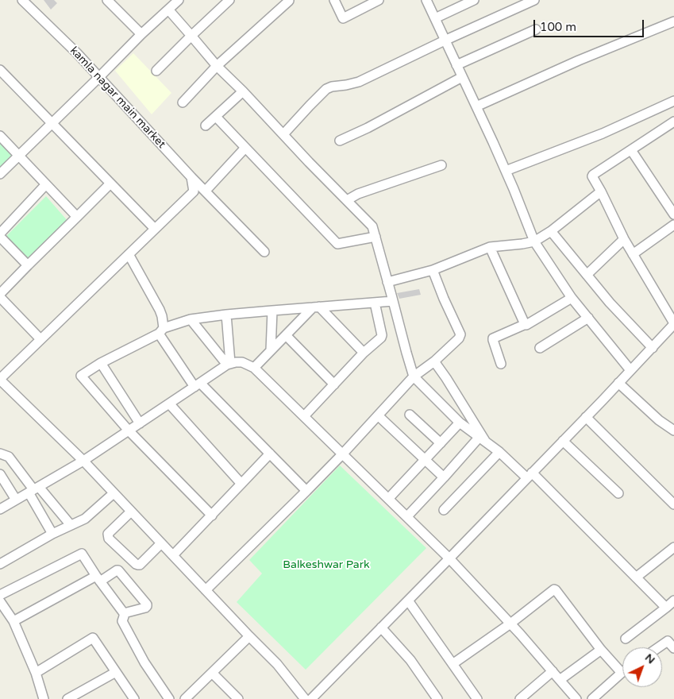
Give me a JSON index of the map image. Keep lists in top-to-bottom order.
{
  "streets": {
    "street": ["kamla nagar main market"]
  },
  "parks": ["Balkeshwar Park"],
  "scale_bar": "100 m",
  "north": "top right"
}
